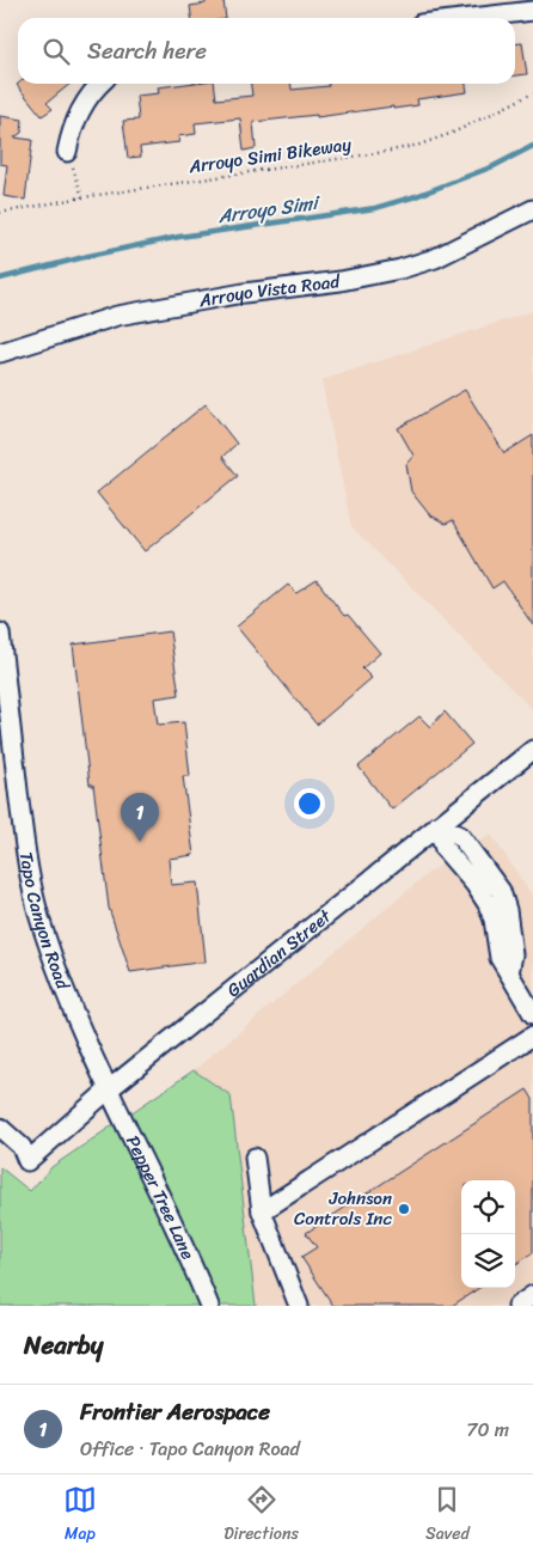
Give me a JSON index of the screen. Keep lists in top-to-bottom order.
{
  "streets": {
    "street": [
      "Arroyo Vista Road",
      "Tapo Canyon Road",
      "Guardian Street",
      "Pepper Tree Lane"
    ],
    "path": ["Arroyo Simi Bikeway"]
  },
  "crossings": [
    ["Tapo Canyon Road", "Guardian Street"],
    ["Tapo Canyon Road", "Pepper Tree Lane"],
    ["Guardian Street", "Pepper Tree Lane"]
  ],
  "water": ["Arroyo Simi"],
  "places": ["Johnson Controls Inc"],
  "page": {
    "search": "Search here",
    "pins": "1",
    "heading": "Nearby",
    "list": [
      {
        "mark": "1",
        "name": "Frontier Aerospace",
        "note": "Office · Tapo Canyon Road",
        "value": "70 m"
      }
    ],
    "nav": ["Map", "Directions", "Saved"]
  }
}
